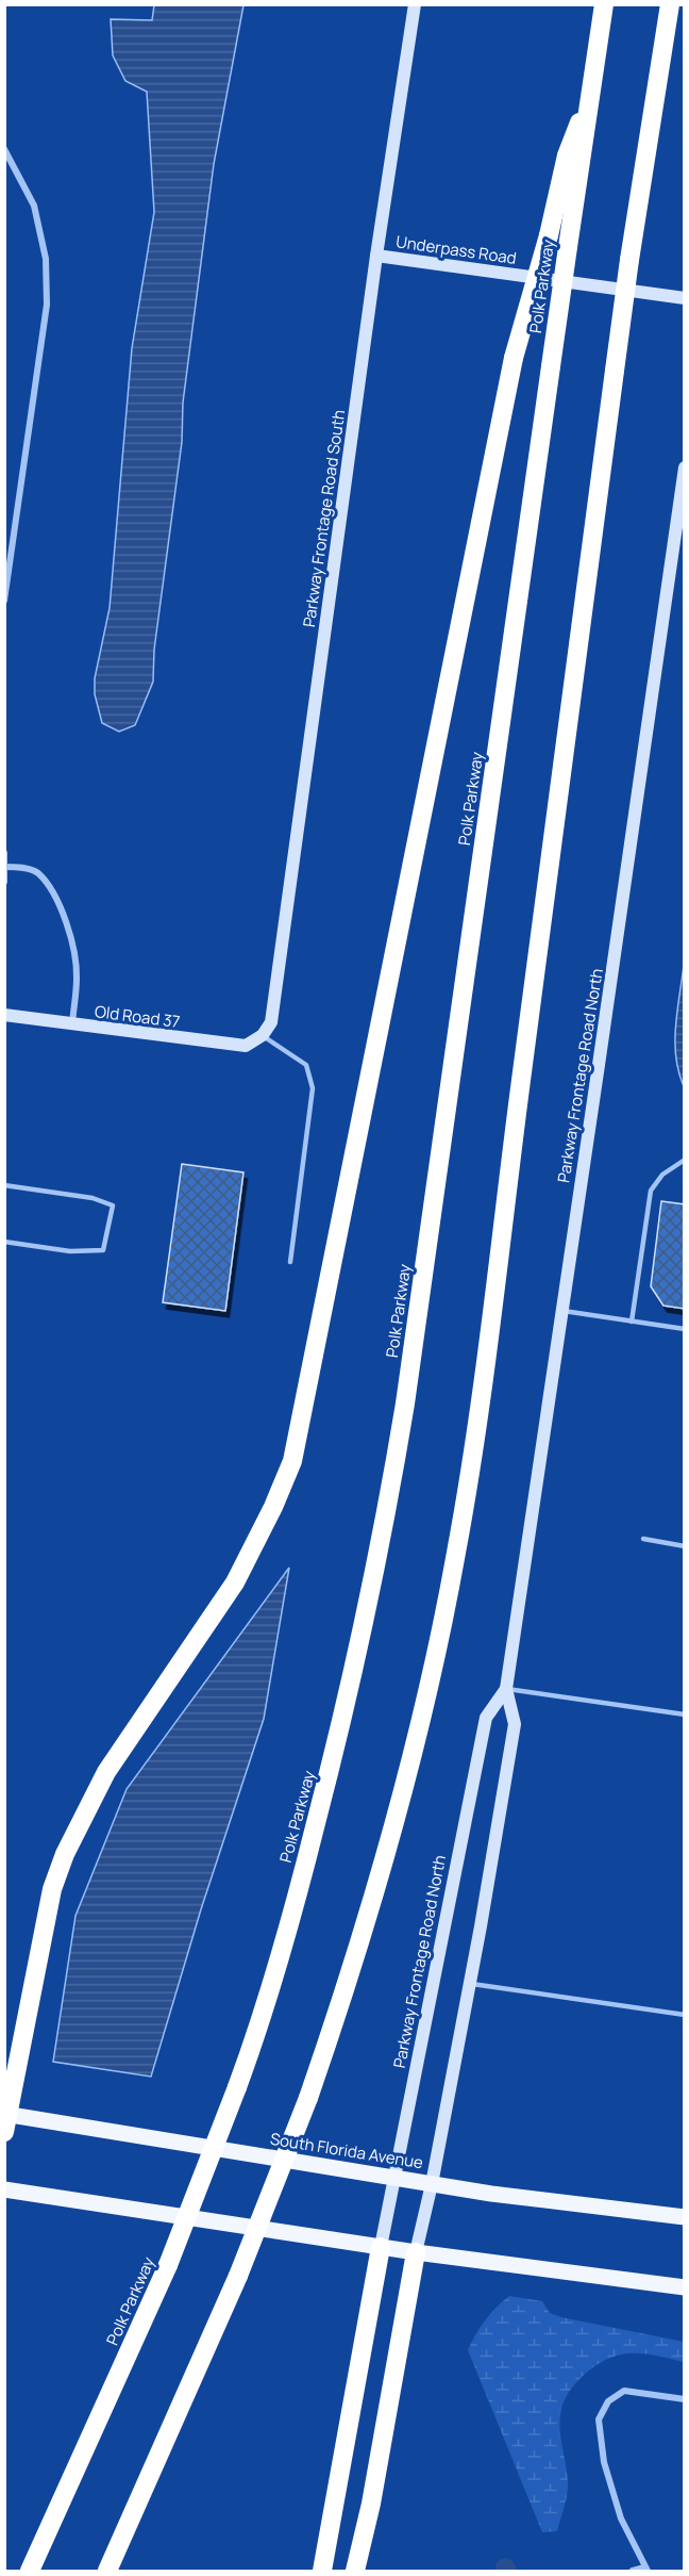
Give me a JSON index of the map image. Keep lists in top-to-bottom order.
{
  "streets": {
    "highway": ["Polk Parkway"],
    "main road": [
      "Underpass Road",
      "Parkway Frontage Road South",
      "Old Road 37",
      "Parkway Frontage Road North",
      "South Florida Avenue"
    ]
  },
  "crossings": [
    ["Underpass Road", "Parkway Frontage Road South"],
    ["Parkway Frontage Road South", "Old Road 37"],
    ["Parkway Frontage Road North", "South Florida Avenue"]
  ]
}
